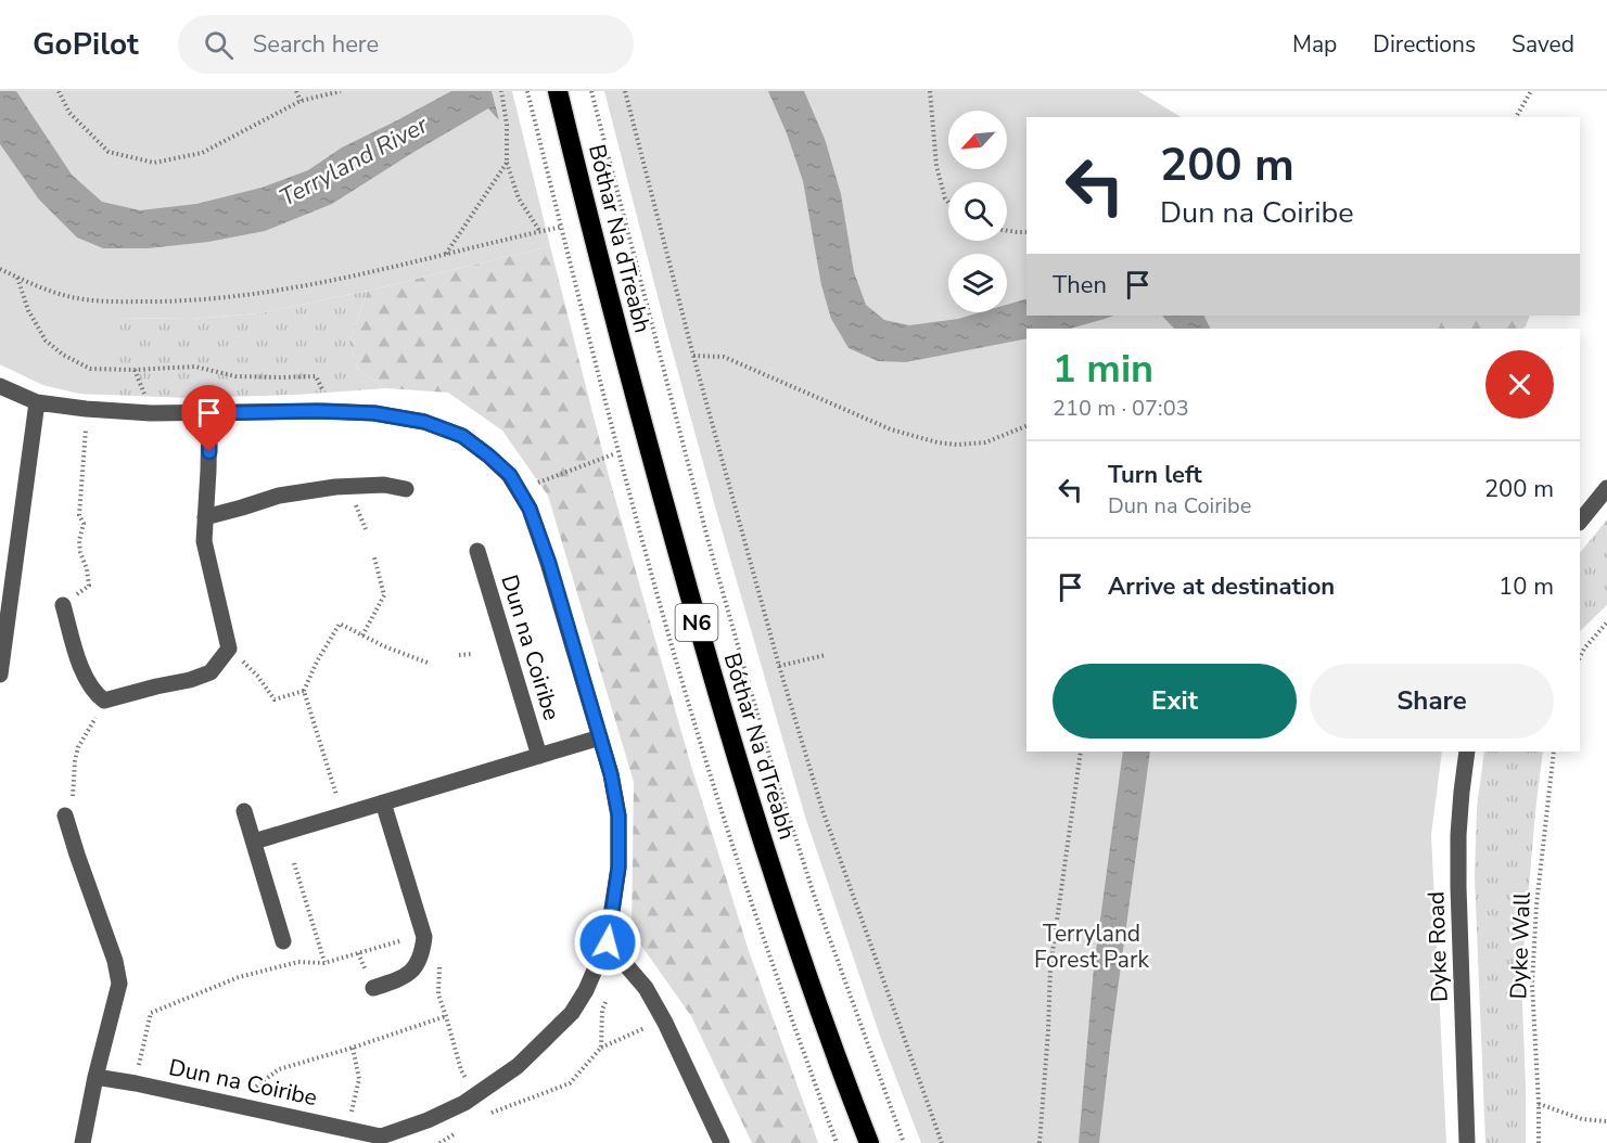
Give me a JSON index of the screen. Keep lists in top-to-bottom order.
{
  "streets": {
    "highway": ["Bóthar Na dTreabh", "N6"],
    "street": ["Dun na Coiribe", "Dyke Road"],
    "path": ["Dyke Wall"]
  },
  "water": ["Terryland River"],
  "parks": ["Terryland Forest Park"],
  "north": "bottom left",
  "page": {
    "header": "GoPilot",
    "search": "Search here",
    "nav": ["Map", "Directions", "Saved"],
    "turn": ["200 m", "Dun na Coiribe"],
    "then": "Then",
    "heading": ["1 min", "210 m · 07:03"],
    "list": [
      {
        "name": "Turn left",
        "note": "Dun na Coiribe",
        "value": "200 m"
      },
      {
        "name": "Arrive at destination",
        "value": "10 m"
      }
    ],
    "buttons": ["Exit", "Share"]
  }
}
